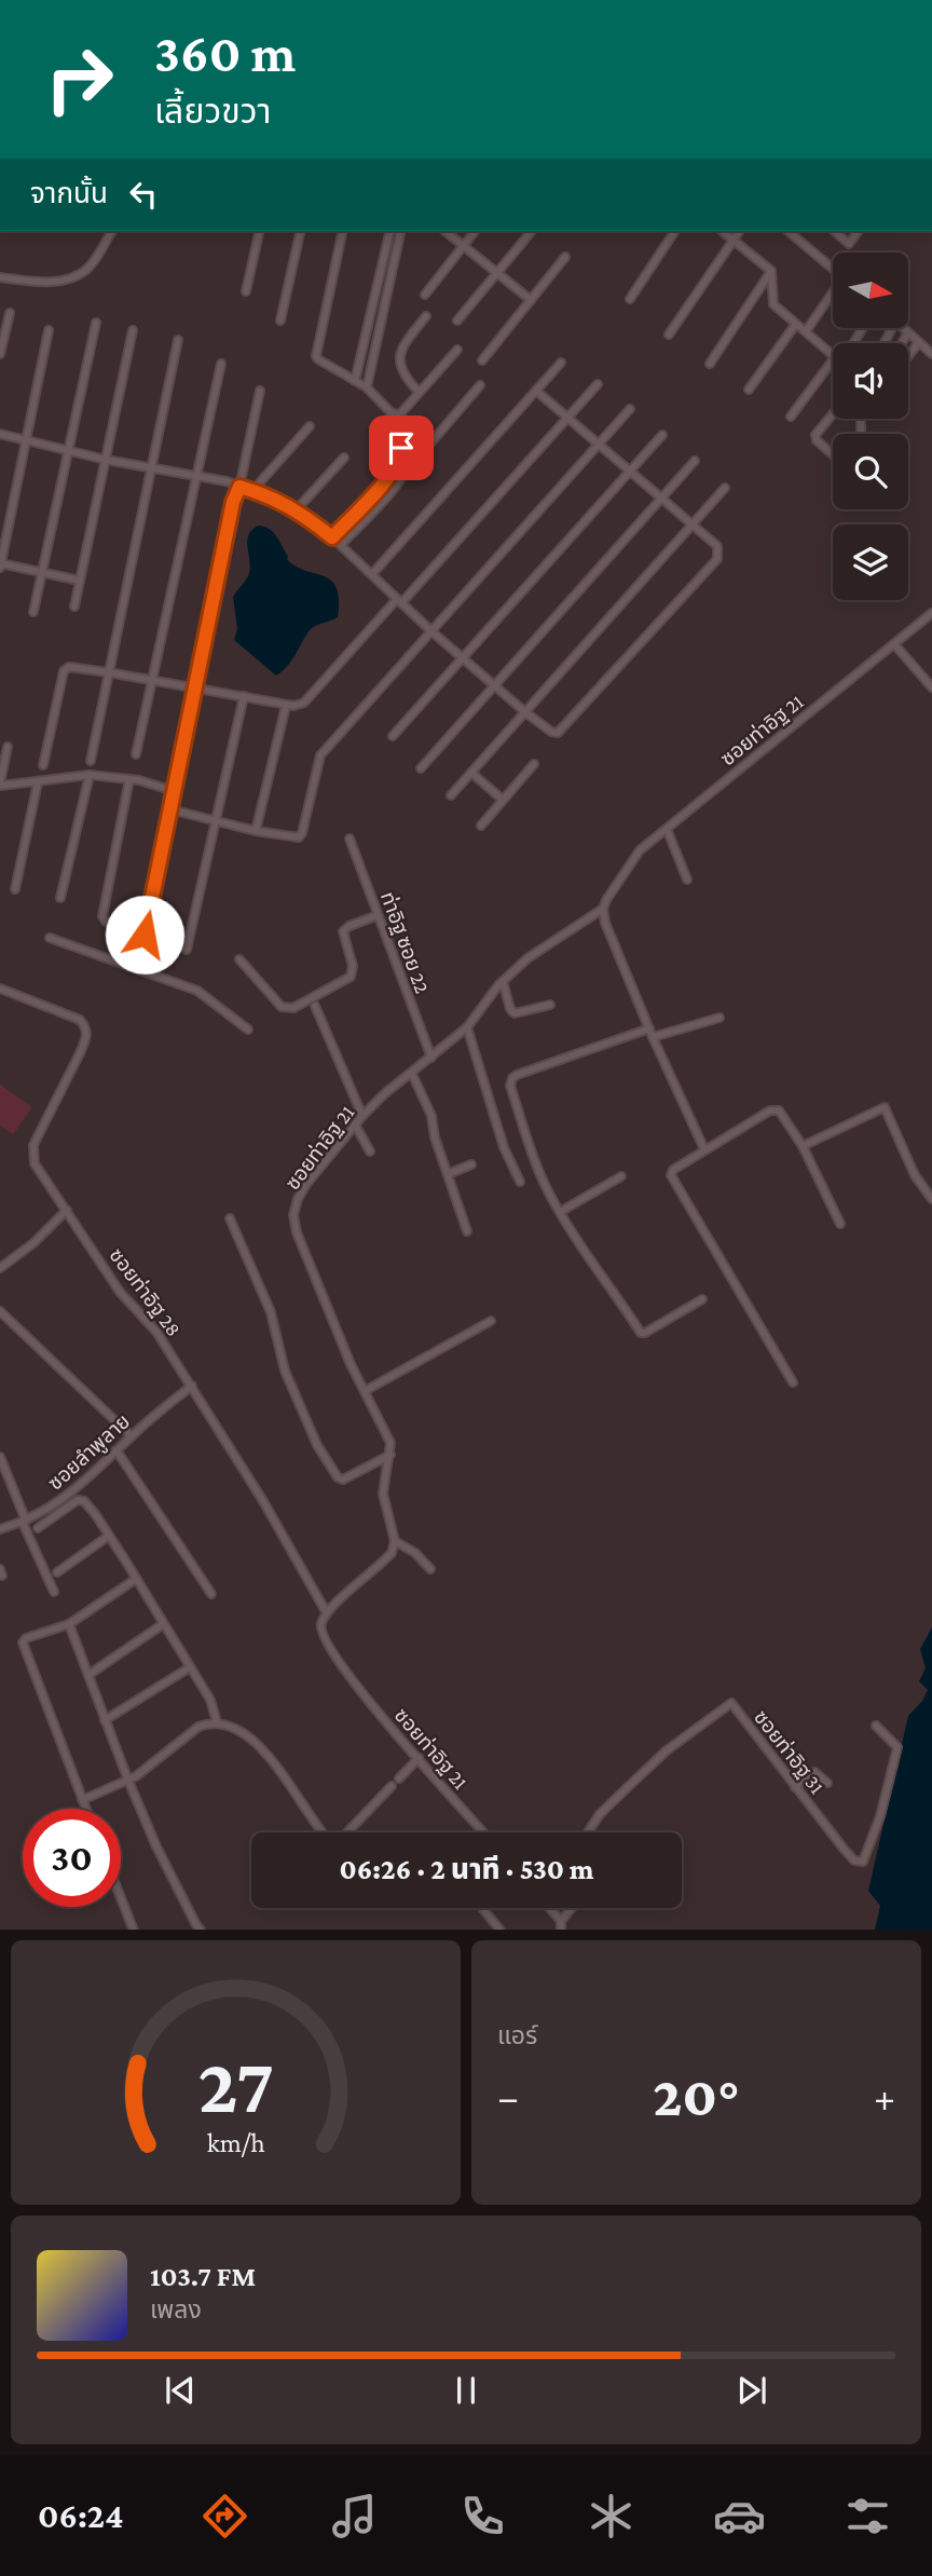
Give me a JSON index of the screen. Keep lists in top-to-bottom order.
{
  "streets": {
    "street": [
      "ซอยท่าอิฐ 21",
      "ท่าอิฐ ซอย 22",
      "ซอยท่าอิฐ 28",
      "ซอยลำพูลาย",
      "ซอยท่าอิฐ 31"
    ]
  },
  "crossings": [
    ["ซอยท่าอิฐ 21", "ท่าอิฐ ซอย 22"],
    ["ซอยท่าอิฐ 21", "ซอยท่าอิฐ 28"],
    ["ซอยท่าอิฐ 28", "ซอยลำพูลาย"]
  ],
  "north": "right",
  "page": {
    "turn": ["360 m", "เลี้ยวขวา"],
    "then": "จากนั้น",
    "limit": "30",
    "trip": "06:26 · 2 นาที · 530 m",
    "tile": "แอร์",
    "heat": ["−", "20°", "+"],
    "song": ["103.7 FM", "เพลง"],
    "tabs": "06:24",
    "gauge": ["27", "km/h"]
  }
}
